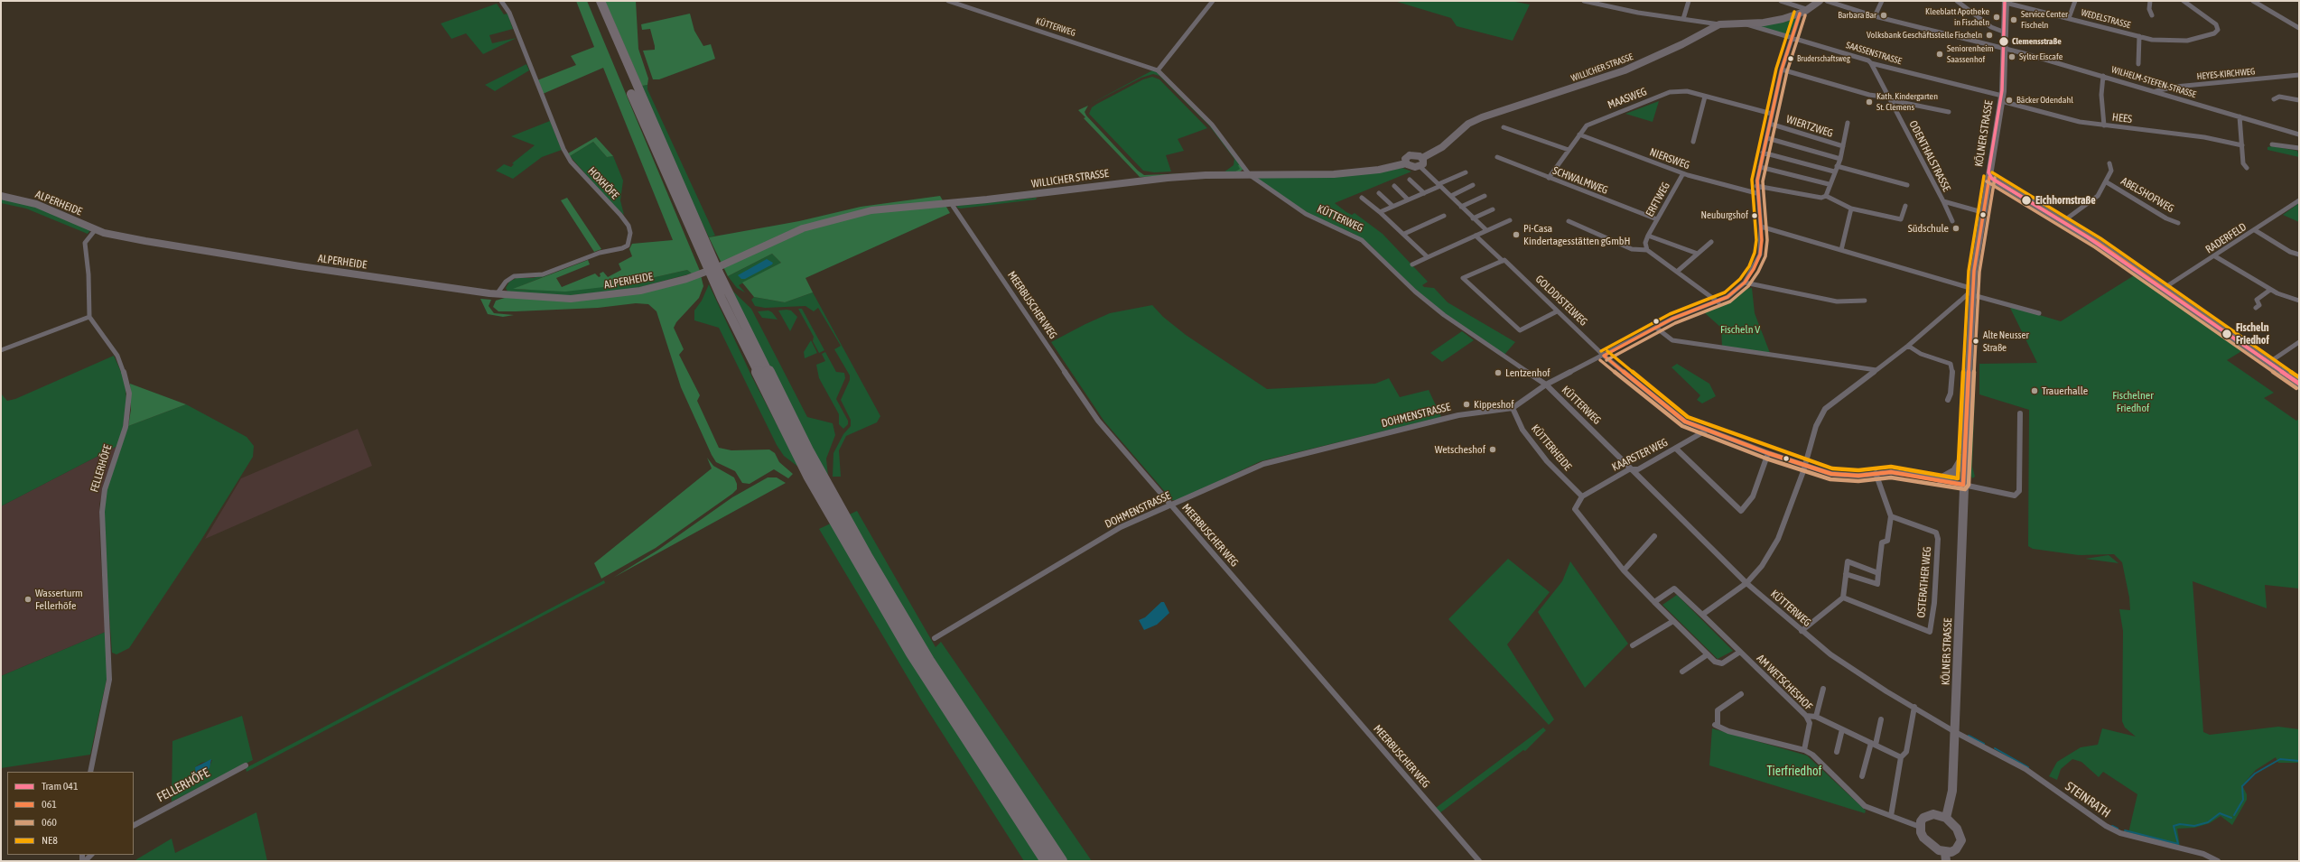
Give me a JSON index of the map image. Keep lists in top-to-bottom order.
{
  "streets": {
    "street": [
      "WEDELSTRASSE",
      "KÜTTERWEG",
      "SAASSENSTRASSE",
      "WILLICHER STRASSE",
      "HEYES-KIRCHWEG",
      "WILHELM-STEFEN-STRASSE",
      "MAASWEG",
      "HEES",
      "WIERTZWEG",
      "KÖLNER STRASSE",
      "ODENTHALSTRASSE",
      "NIERSWEG",
      "SCHWALMWEG",
      "HOXHÖFE",
      "ABELSHOFWEG",
      "ERFTWEG",
      "ALPERHEIDE",
      "RADERFELD",
      "GOLDDISTELWEG",
      "MEERBUSCHER WEG",
      "DOHMENSTRASSE",
      "KÜTTERHEIDE",
      "KAARSTER WEG",
      "FELLERHÖFE",
      "OSTERATHER WEG",
      "AM WETSCHESHOF",
      "STEINRATH"
    ]
  },
  "crossings": [
    ["WEDELSTRASSE", "KÖLNER STRASSE"],
    ["KÜTTERWEG", "WILLICHER STRASSE"],
    ["KÜTTERWEG", "KÖLNER STRASSE"],
    ["KÜTTERWEG", "DOHMENSTRASSE"],
    ["KÜTTERWEG", "KAARSTER WEG"],
    ["KÜTTERWEG", "STEINRATH"],
    ["SAASSENSTRASSE", "WILLICHER STRASSE"],
    ["SAASSENSTRASSE", "HEES"],
    ["SAASSENSTRASSE", "KÖLNER STRASSE"],
    ["SAASSENSTRASSE", "ODENTHALSTRASSE"],
    ["SAASSENSTRASSE", "DOHMENSTRASSE"],
    ["WILLICHER STRASSE", "ALPERHEIDE"],
    ["WILLICHER STRASSE", "MEERBUSCHER WEG"],
    ["WILLICHER STRASSE", "DOHMENSTRASSE"],
    ["HEYES-KIRCHWEG", "WILHELM-STEFEN-STRASSE"],
    ["WILHELM-STEFEN-STRASSE", "KÖLNER STRASSE"],
    ["MAASWEG", "NIERSWEG"],
    ["MAASWEG", "SCHWALMWEG"],
    ["MAASWEG", "DOHMENSTRASSE"],
    ["HEES", "KÖLNER STRASSE"],
    ["WIERTZWEG", "DOHMENSTRASSE"],
    ["KÖLNER STRASSE", "ODENTHALSTRASSE"],
    ["KÖLNER STRASSE", "GOLDDISTELWEG"],
    ["KÖLNER STRASSE", "STEINRATH"],
    ["NIERSWEG", "ERFTWEG"],
    ["NIERSWEG", "DOHMENSTRASSE"],
    ["SCHWALMWEG", "ERFTWEG"],
    ["HOXHÖFE", "ALPERHEIDE"],
    ["GOLDDISTELWEG", "DOHMENSTRASSE"],
    ["GOLDDISTELWEG", "KAARSTER WEG"],
    ["MEERBUSCHER WEG", "DOHMENSTRASSE"],
    ["DOHMENSTRASSE", "KÜTTERHEIDE"],
    ["KÜTTERHEIDE", "KAARSTER WEG"]
  ],
  "parks": ["Fischeln V", "Fischelner Friedhof", "Tierfriedhof"],
  "places": [
    "Barbara Bar",
    "Kleeblatt Apotheke in Fischeln",
    "Service Center Fischeln",
    "Volksbank Geschäftsstelle Fischeln",
    "Clemensstraße",
    "Seniorenheim Saassenhof",
    "Sylter Eiscafe",
    "Bruderschaftsweg",
    "Bäcker Odendahl",
    "Kath. Kindergarten St. Clemens",
    "Eichhornstraße",
    "Neuburgshof",
    "Südschule",
    "Pi-Casa Kindertagesstätten gGmbH",
    "Fischeln Friedhof",
    "Alte Neusser Straße",
    "Lentzenhof",
    "Trauerhalle",
    "Kippeshof",
    "Wetscheshof",
    "Wasserturm Fellerhöfe"
  ],
  "lines": [
    "tram line 041",
    "transit line NE8",
    "transit line 061",
    "transit line 060"
  ],
  "legend": [
    "Tram 041",
    "061",
    "060",
    "NE8"
  ]
}
